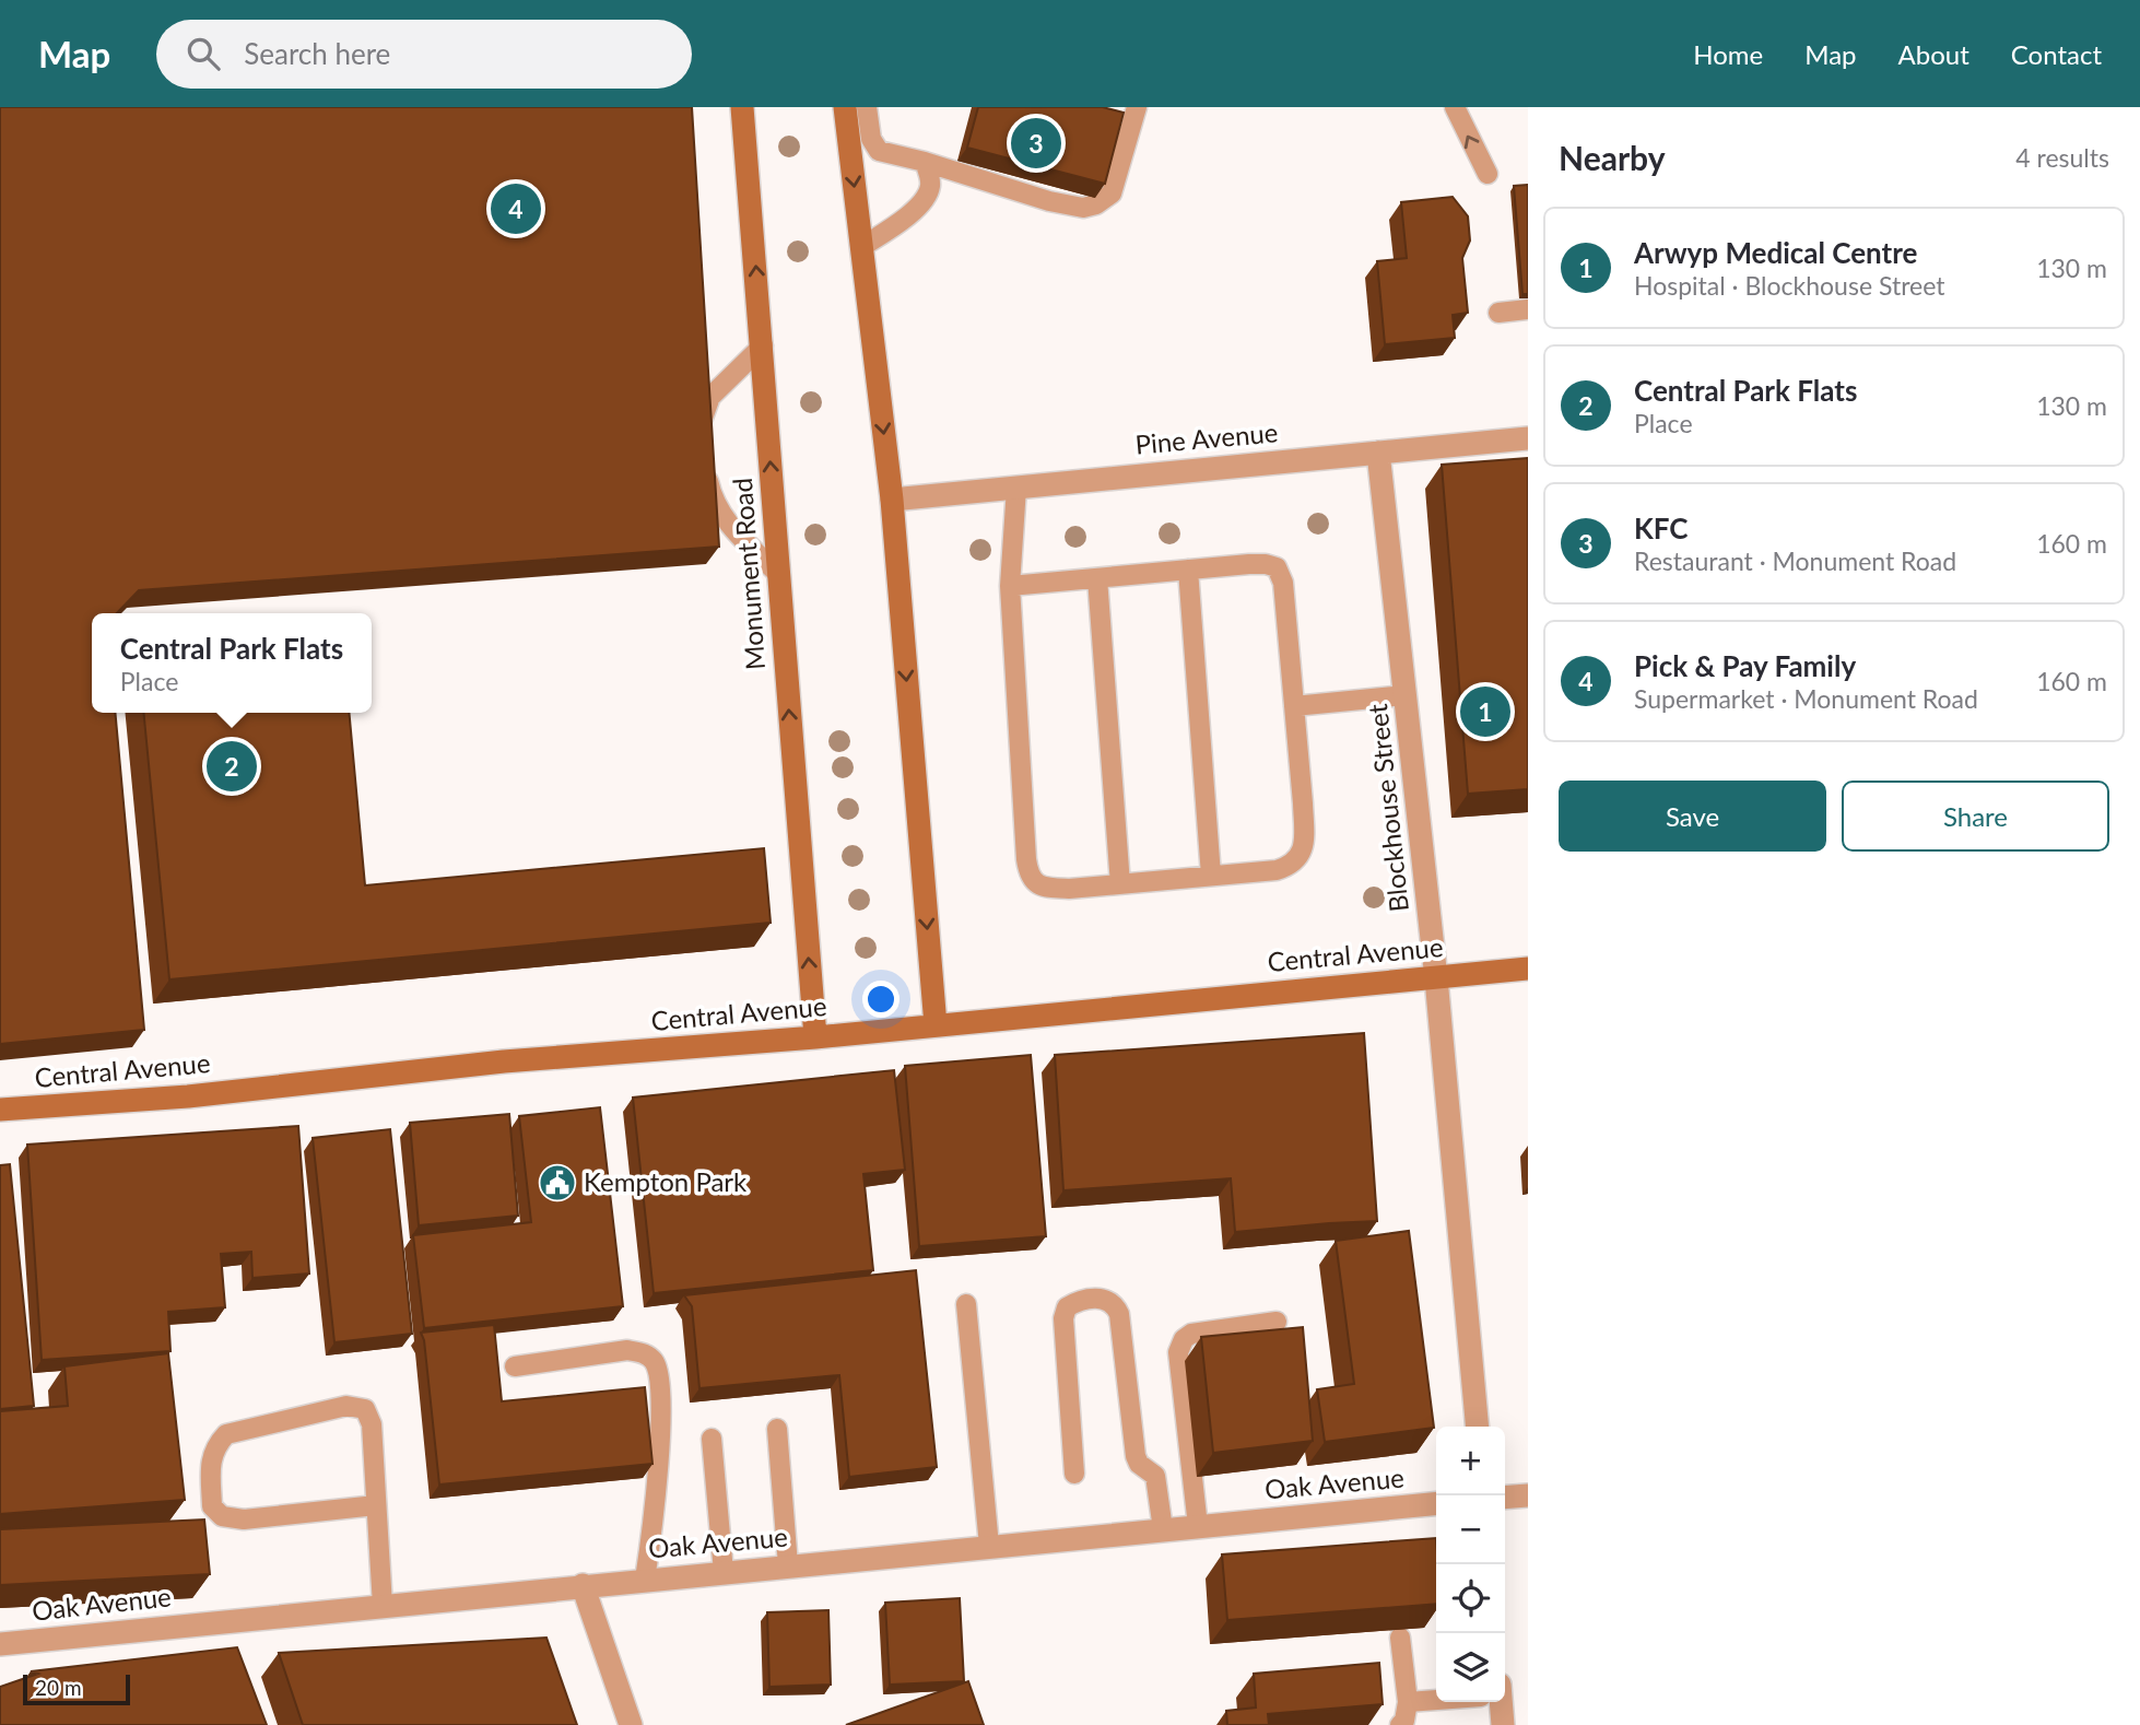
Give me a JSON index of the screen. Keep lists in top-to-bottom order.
{
  "streets": {
    "main road": ["Monument Road", "Central Avenue"],
    "street": ["Pine Avenue", "Blockhouse Street", "Oak Avenue"]
  },
  "crossings": [
    ["Pine Avenue", "Blockhouse Street"],
    ["Monument Road", "Central Avenue"],
    ["Blockhouse Street", "Central Avenue"]
  ],
  "places": {
    "public building": ["Kempton Park"]
  },
  "scale_bar": "20 m",
  "page": {
    "header": "Map",
    "search": "Search here",
    "nav": [
      "Home",
      "Map",
      "About",
      "Contact"
    ],
    "heading": ["Nearby", "4 results"],
    "pins": [
      "3",
      "4",
      "1",
      "2"
    ],
    "list": [
      {
        "mark": "1",
        "name": "Arwyp Medical Centre",
        "note": "Hospital · Blockhouse Street",
        "value": "130 m"
      },
      {
        "mark": "2",
        "name": "Central Park Flats",
        "note": "Place",
        "value": "130 m"
      },
      {
        "mark": "3",
        "name": "KFC",
        "note": "Restaurant · Monument Road",
        "value": "160 m"
      },
      {
        "mark": "4",
        "name": "Pick & Pay Family",
        "note": "Supermarket · Monument Road",
        "value": "160 m"
      }
    ],
    "popup": ["Central Park Flats", "Place"],
    "buttons": ["Save", "Share"],
    "map_buttons": ["+", "−"],
    "scale": "20 m"
  }
}
